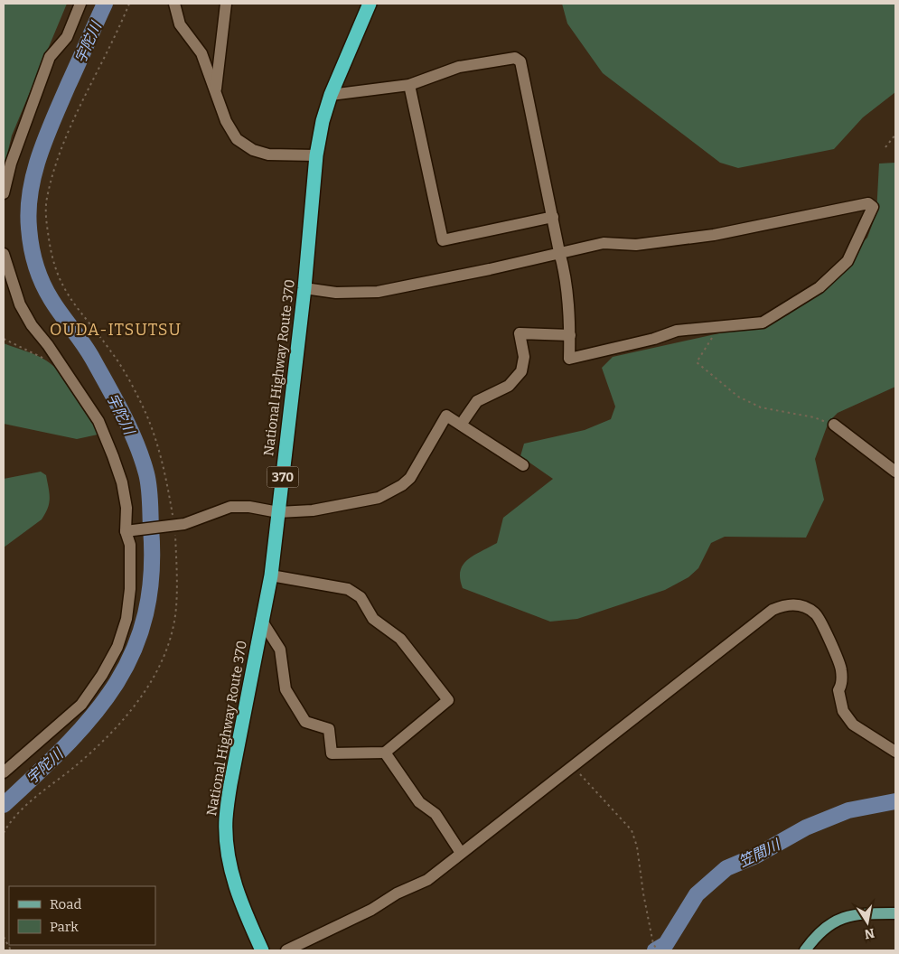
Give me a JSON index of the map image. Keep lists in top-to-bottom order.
{
  "streets": {
    "highway": ["National Highway Route 370", "370"]
  },
  "districts": ["OUDA-ITSUTSU"],
  "water": ["宇陀川", "笠間川"],
  "legend": ["Road", "Park"],
  "north": "bottom"
}
